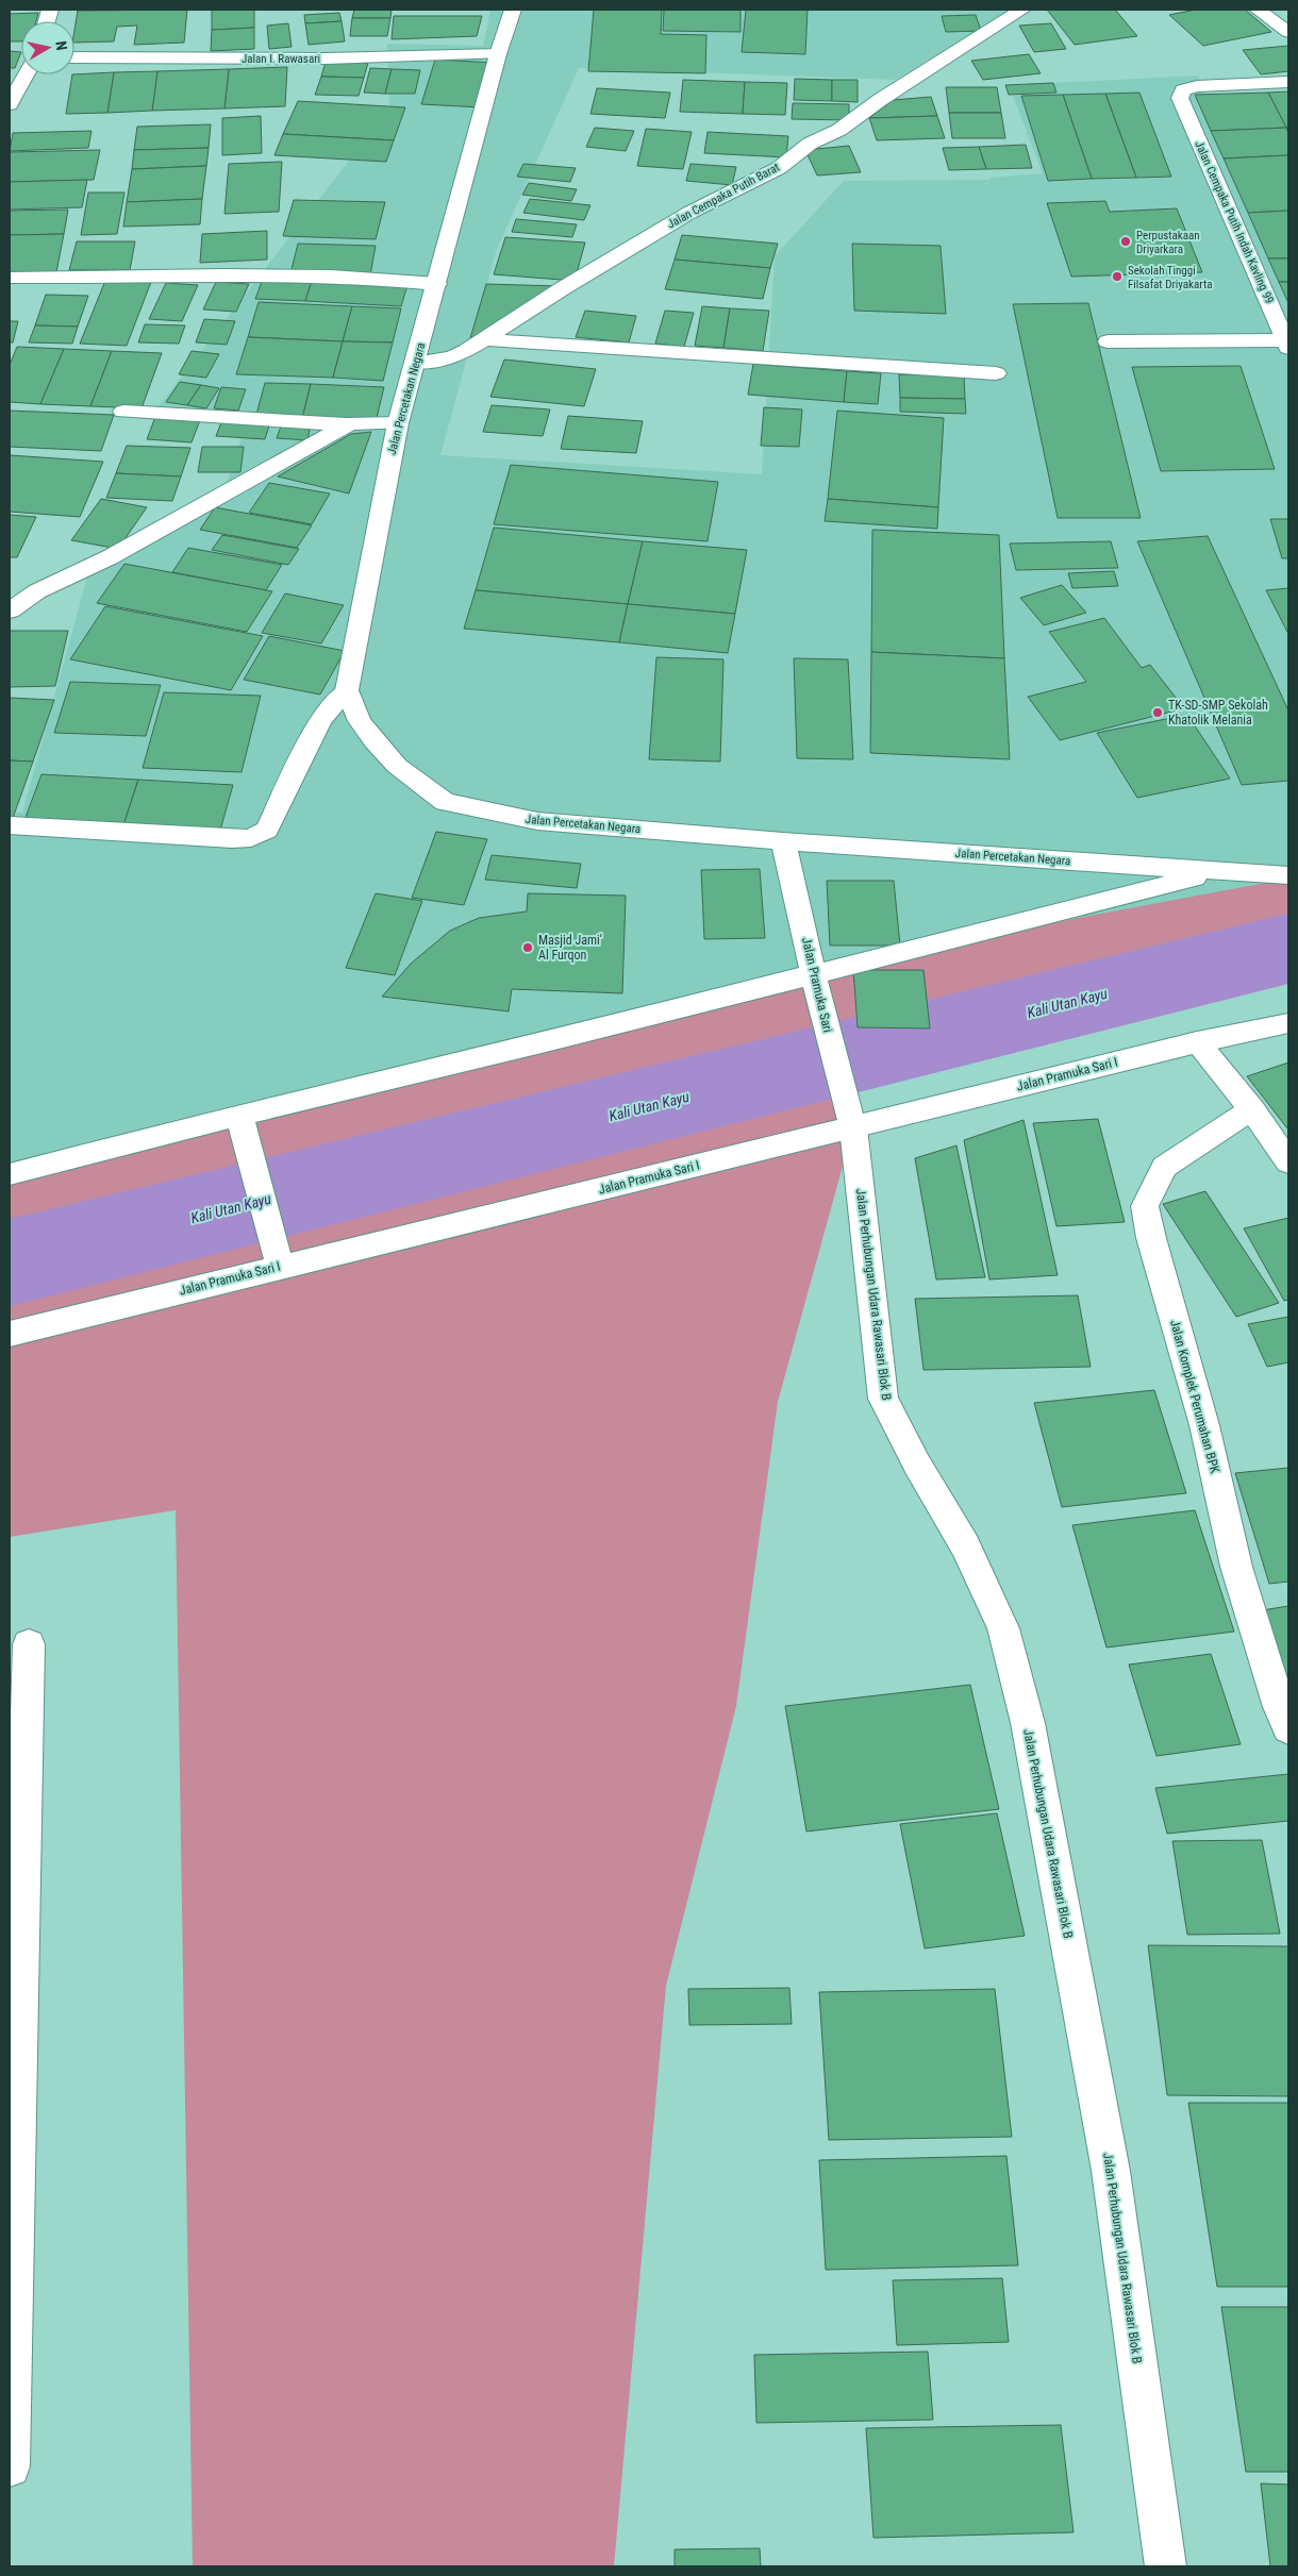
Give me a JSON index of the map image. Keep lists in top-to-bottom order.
{
  "streets": {
    "street": [
      "Jalan I. Rawasari",
      "Jalan Cempaka Putih Barat",
      "Jalan Cempaka Putih Indah Kavling 99",
      "Jalan Percetakan Negara",
      "Jalan Pramuka Sari",
      "Jalan Pramuka Sari I",
      "Jalan Perhubungan Udara Rawasari Blok B",
      "Jalan Komplek Perumahan BPK"
    ]
  },
  "crossings": [
    ["Jalan I. Rawasari", "Jalan Percetakan Negara"],
    ["Jalan Cempaka Putih Barat", "Jalan Percetakan Negara"],
    ["Jalan Percetakan Negara", "Jalan Pramuka Sari"],
    ["Jalan Pramuka Sari", "Jalan Pramuka Sari I"],
    ["Jalan Pramuka Sari", "Jalan Perhubungan Udara Rawasari Blok B"],
    ["Jalan Pramuka Sari I", "Jalan Perhubungan Udara Rawasari Blok B"]
  ],
  "water": ["Kali Utan Kayu"],
  "places": [
    "Perpustakaan Driyarkara",
    "Sekolah Tinggi Filsafat Driyakarta",
    "TK-SD-SMP Sekolah Khatolik Melania",
    "Masjid Jami' Al Furqon"
  ],
  "north": "right"
}
